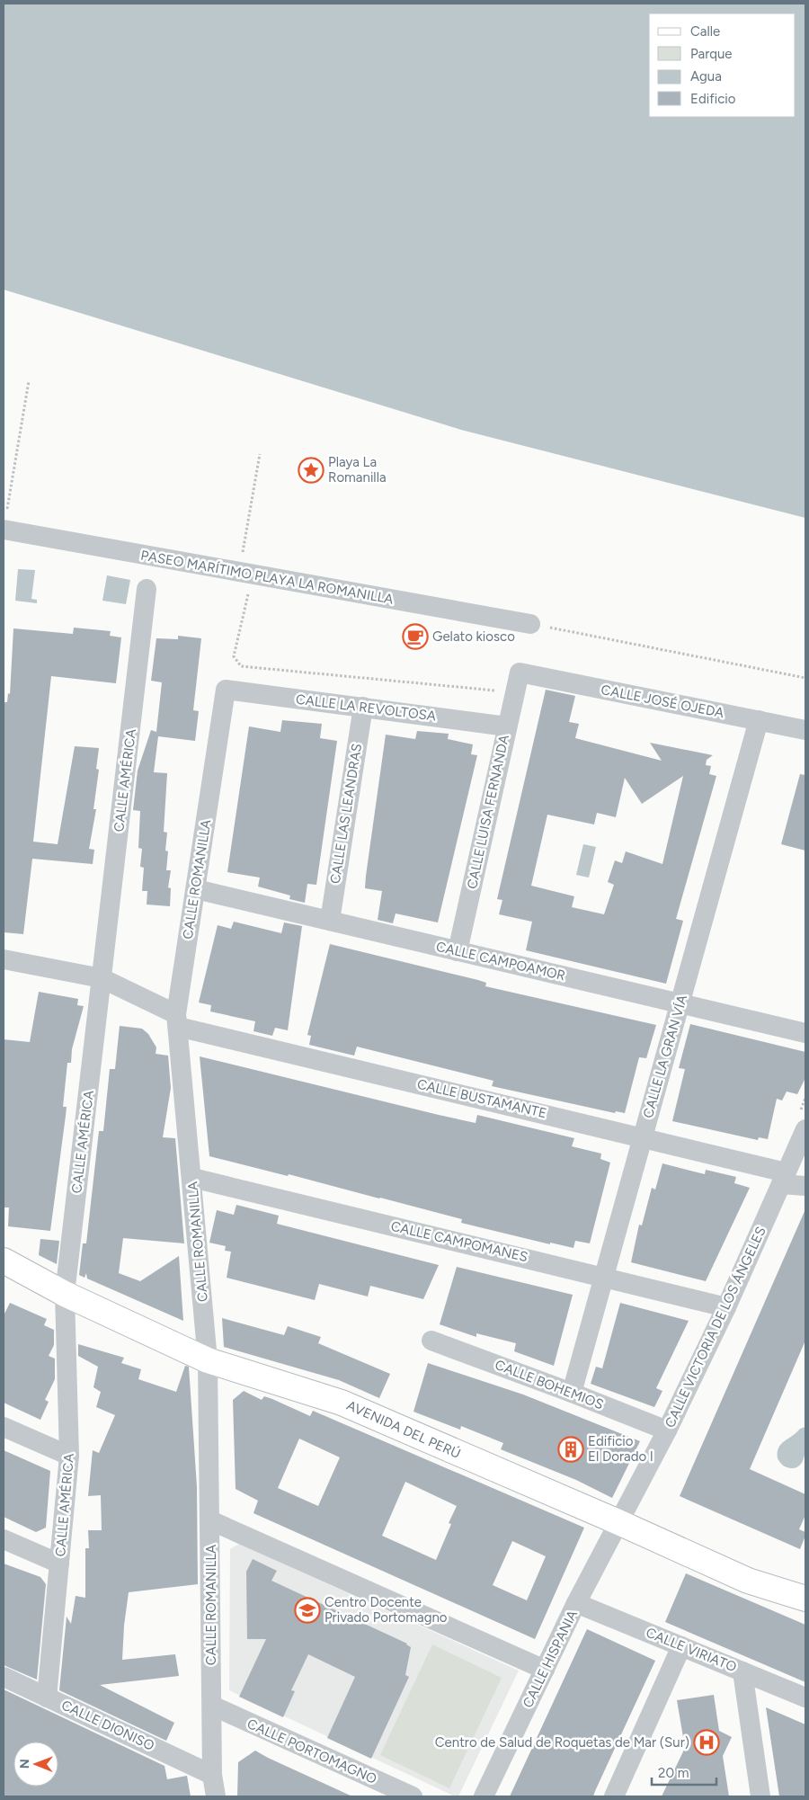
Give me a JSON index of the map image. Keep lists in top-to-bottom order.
{
  "streets": {
    "street": [
      "PASEO MARÍTIMO PLAYA LA ROMANILLA",
      "CALLE JOSÉ OJEDA",
      "CALLE LA REVOLTOSA",
      "CALLE AMÉRICA",
      "CALLE LUISA FERNANDA",
      "CALLE LAS LEANDRAS",
      "CALLE ROMANILLA",
      "CALLE CAMPOAMOR",
      "CALLE LA GRAN VÍA",
      "CALLE BUSTAMANTE",
      "CALLE CAMPOMANES",
      "CALLE VICTORIA DE LOS ÁNGELES",
      "CALLE BOHEMIOS",
      "AVENIDA DEL PERÚ",
      "CALLE VIRIATO",
      "CALLE HISPANIA",
      "CALLE DIONISO",
      "CALLE PORTOMAGNO"
    ]
  },
  "crossings": [
    ["CALLE JOSÉ OJEDA", "CALLE LUISA FERNANDA"],
    ["CALLE JOSÉ OJEDA", "CALLE LA GRAN VÍA"],
    ["CALLE LA REVOLTOSA", "CALLE LUISA FERNANDA"],
    ["CALLE LA REVOLTOSA", "CALLE LAS LEANDRAS"],
    ["CALLE LA REVOLTOSA", "CALLE ROMANILLA"],
    ["CALLE AMÉRICA", "CALLE BUSTAMANTE"],
    ["CALLE AMÉRICA", "AVENIDA DEL PERÚ"],
    ["CALLE AMÉRICA", "CALLE DIONISO"],
    ["CALLE LUISA FERNANDA", "CALLE CAMPOAMOR"],
    ["CALLE LAS LEANDRAS", "CALLE CAMPOAMOR"],
    ["CALLE ROMANILLA", "CALLE CAMPOAMOR"],
    ["CALLE ROMANILLA", "CALLE BUSTAMANTE"],
    ["CALLE ROMANILLA", "CALLE CAMPOMANES"],
    ["CALLE ROMANILLA", "AVENIDA DEL PERÚ"],
    ["CALLE ROMANILLA", "CALLE DIONISO"],
    ["CALLE ROMANILLA", "CALLE PORTOMAGNO"],
    ["CALLE CAMPOAMOR", "CALLE LA GRAN VÍA"],
    ["CALLE LA GRAN VÍA", "CALLE BUSTAMANTE"],
    ["CALLE LA GRAN VÍA", "CALLE CAMPOMANES"],
    ["CALLE LA GRAN VÍA", "CALLE BOHEMIOS"],
    ["CALLE BUSTAMANTE", "CALLE VICTORIA DE LOS ÁNGELES"],
    ["CALLE CAMPOMANES", "CALLE VICTORIA DE LOS ÁNGELES"],
    ["CALLE VICTORIA DE LOS ÁNGELES", "CALLE BOHEMIOS"],
    ["CALLE VICTORIA DE LOS ÁNGELES", "AVENIDA DEL PERÚ"],
    ["CALLE VICTORIA DE LOS ÁNGELES", "CALLE HISPANIA"],
    ["AVENIDA DEL PERÚ", "CALLE HISPANIA"],
    ["CALLE VIRIATO", "CALLE HISPANIA"]
  ],
  "places": {
    "place": ["Playa La Romanilla"],
    "cafe": ["Gelato kiosco"],
    "building": ["Edificio El Dorado I"],
    "school or university": ["Centro Docente Privado Portomagno"],
    "hospital": ["Centro de Salud de Roquetas de Mar (Sur)"]
  },
  "legend": [
    "Calle",
    "Parque",
    "Agua",
    "Edificio"
  ],
  "scale_bar": "20 m",
  "north": "left"
}
